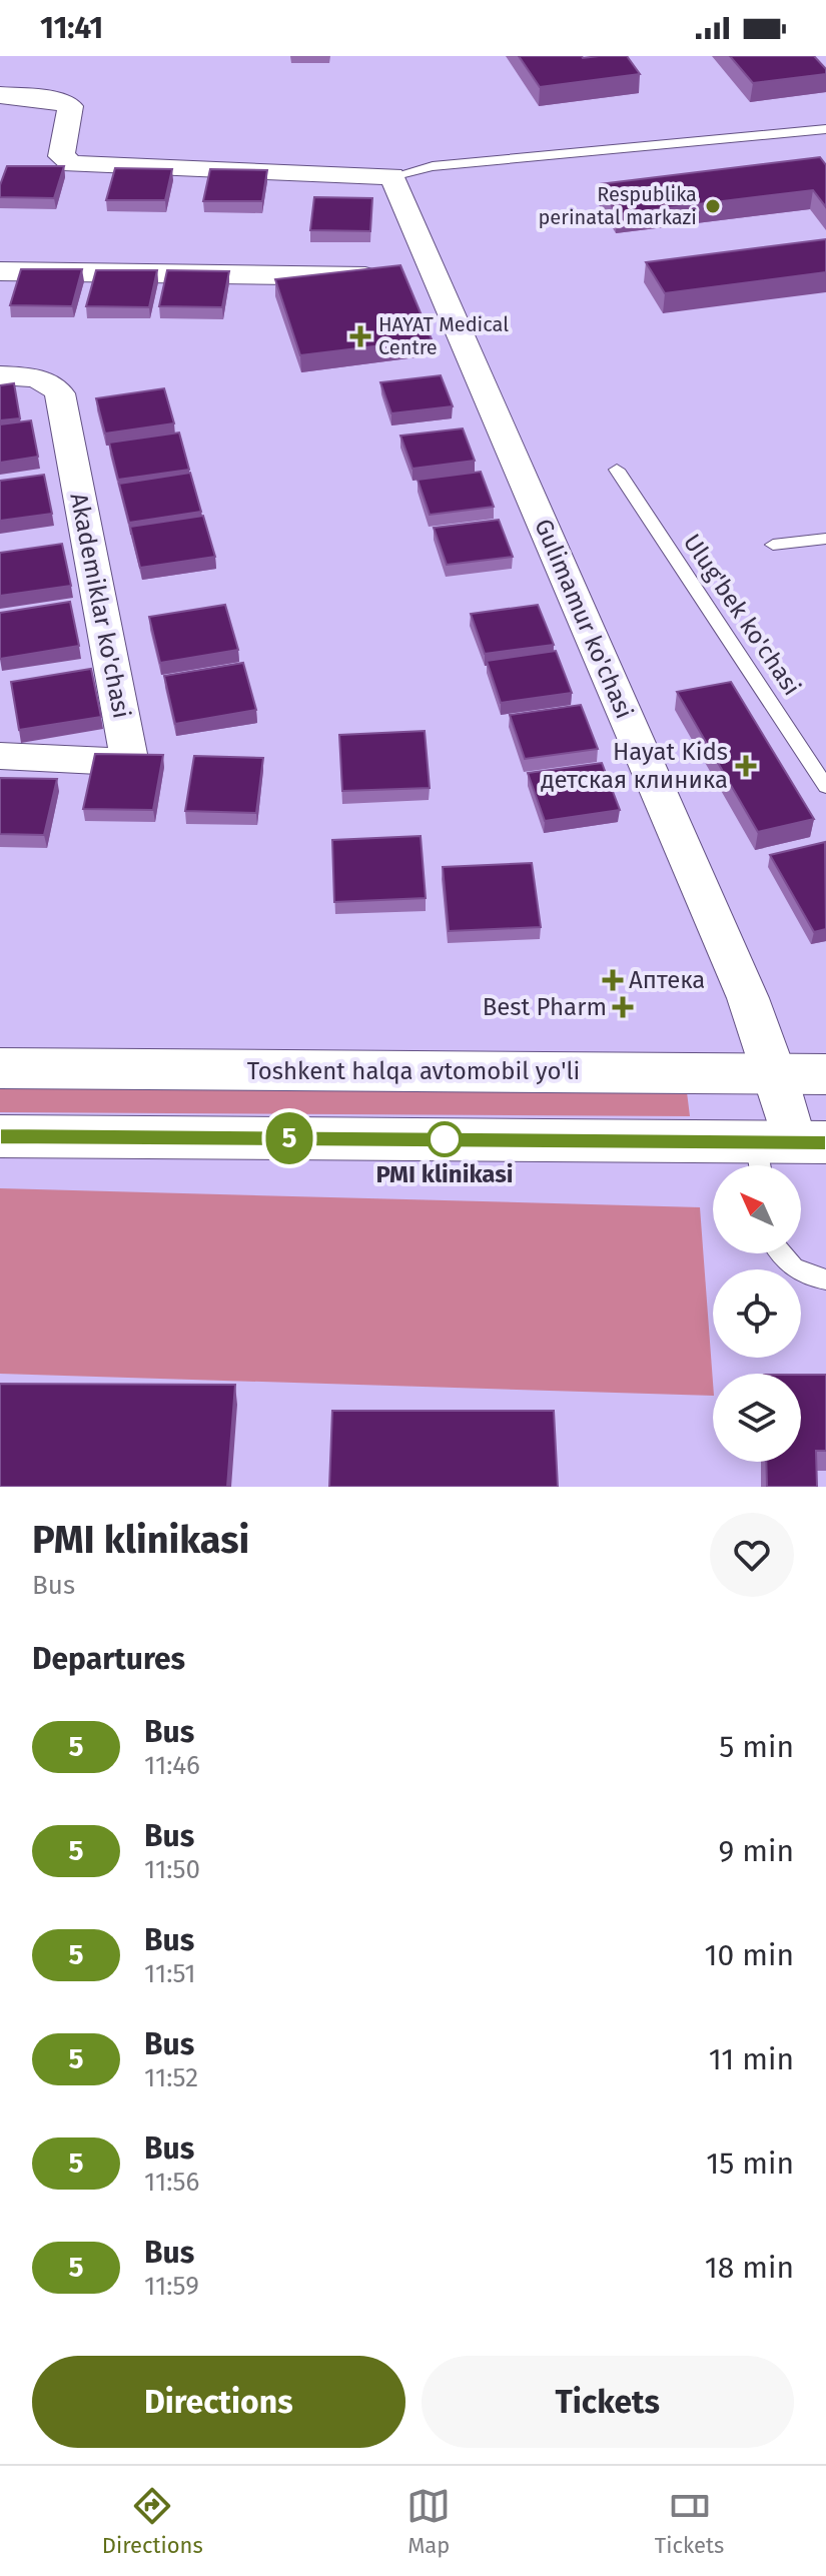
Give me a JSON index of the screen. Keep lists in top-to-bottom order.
{
  "streets": {
    "highway": ["Toshkent halqa avtomobil yo'li"],
    "street": ["Akademiklar ko'chasi", "Gulimamur ko'chasi"],
    "lane": ["Ulug'bek ko'chasi"]
  },
  "crossings": [
    ["Gulimamur ko'chasi", "Toshkent halqa avtomobil yo'li"]
  ],
  "places": {
    "other": ["Respublika perinatal markazi", "PMI klinikasi"],
    "health": [
      "HAYAT Medical Centre",
      "Hayat Kids детская клиника",
      "Аптека",
      "Best Pharm"
    ]
  },
  "lines": ["bus line 5"],
  "north": "top left",
  "page": {
    "status": "11:41",
    "on_map": "5",
    "heading": [
      ["PMI klinikasi", "Bus"],
      "Departures"
    ],
    "list": [
      {
        "mark": "5",
        "name": "Bus",
        "note": "11:46",
        "value": "5 min"
      },
      {
        "mark": "5",
        "name": "Bus",
        "note": "11:50",
        "value": "9 min"
      },
      {
        "mark": "5",
        "name": "Bus",
        "note": "11:51",
        "value": "10 min"
      },
      {
        "mark": "5",
        "name": "Bus",
        "note": "11:52",
        "value": "11 min"
      },
      {
        "mark": "5",
        "name": "Bus",
        "note": "11:56",
        "value": "15 min"
      },
      {
        "mark": "5",
        "name": "Bus",
        "note": "11:59",
        "value": "18 min"
      }
    ],
    "buttons": ["Directions", "Tickets"],
    "tabs": ["Directions", "Map", "Tickets"]
  }
}
